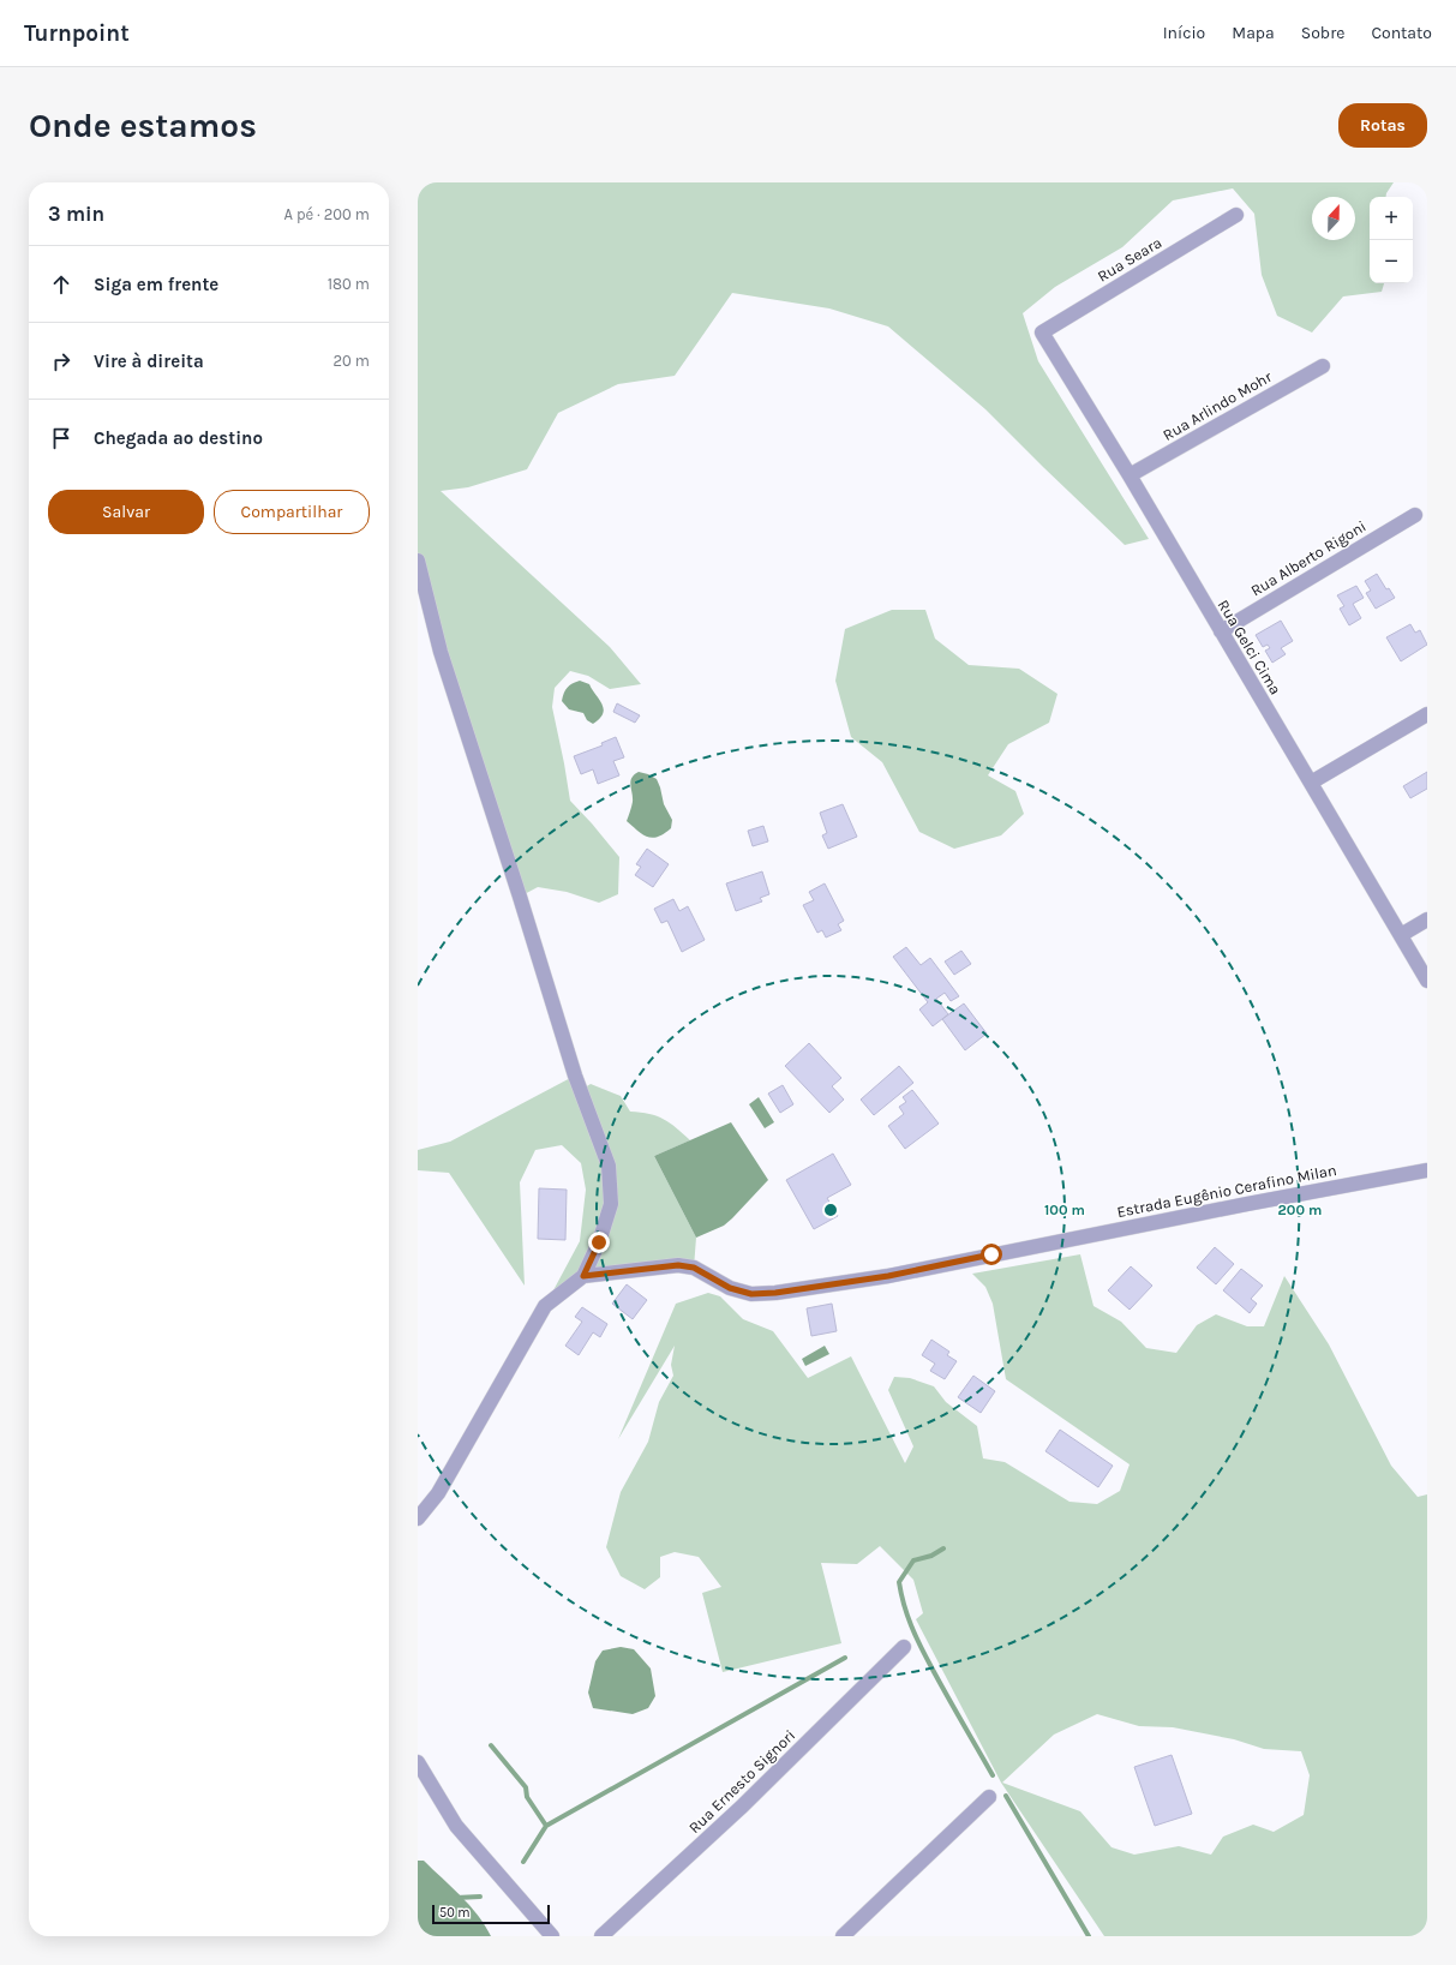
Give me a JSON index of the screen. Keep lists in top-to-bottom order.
{
  "streets": {
    "street": [
      "Rua Seara",
      "Rua Arlindo Mohr",
      "Rua Alberto Rigoni",
      "Rua Gelci Cima",
      "Estrada Eugênio Cerafino Milan",
      "Rua Ernesto Signori"
    ]
  },
  "crossings": [
    ["Rua Seara", "Rua Gelci Cima"],
    ["Rua Arlindo Mohr", "Rua Gelci Cima"],
    ["Rua Alberto Rigoni", "Rua Gelci Cima"]
  ],
  "scale_bar": "50 m",
  "north": "top",
  "page": {
    "header": "Turnpoint",
    "nav": [
      "Início",
      "Mapa",
      "Sobre",
      "Contato"
    ],
    "buttons": [
      "Rotas",
      ["Salvar", "Compartilhar"]
    ],
    "title": "Onde estamos",
    "heading": ["3 min", "A pé · 200 m"],
    "map_buttons": ["+", "−"],
    "list": [
      ["Siga em frente", "180 m"],
      ["Vire à direita", "20 m"],
      "Chegada ao destino"
    ],
    "scale": "50 m"
  },
  "rings": ["100 m", "200 m"]
}
